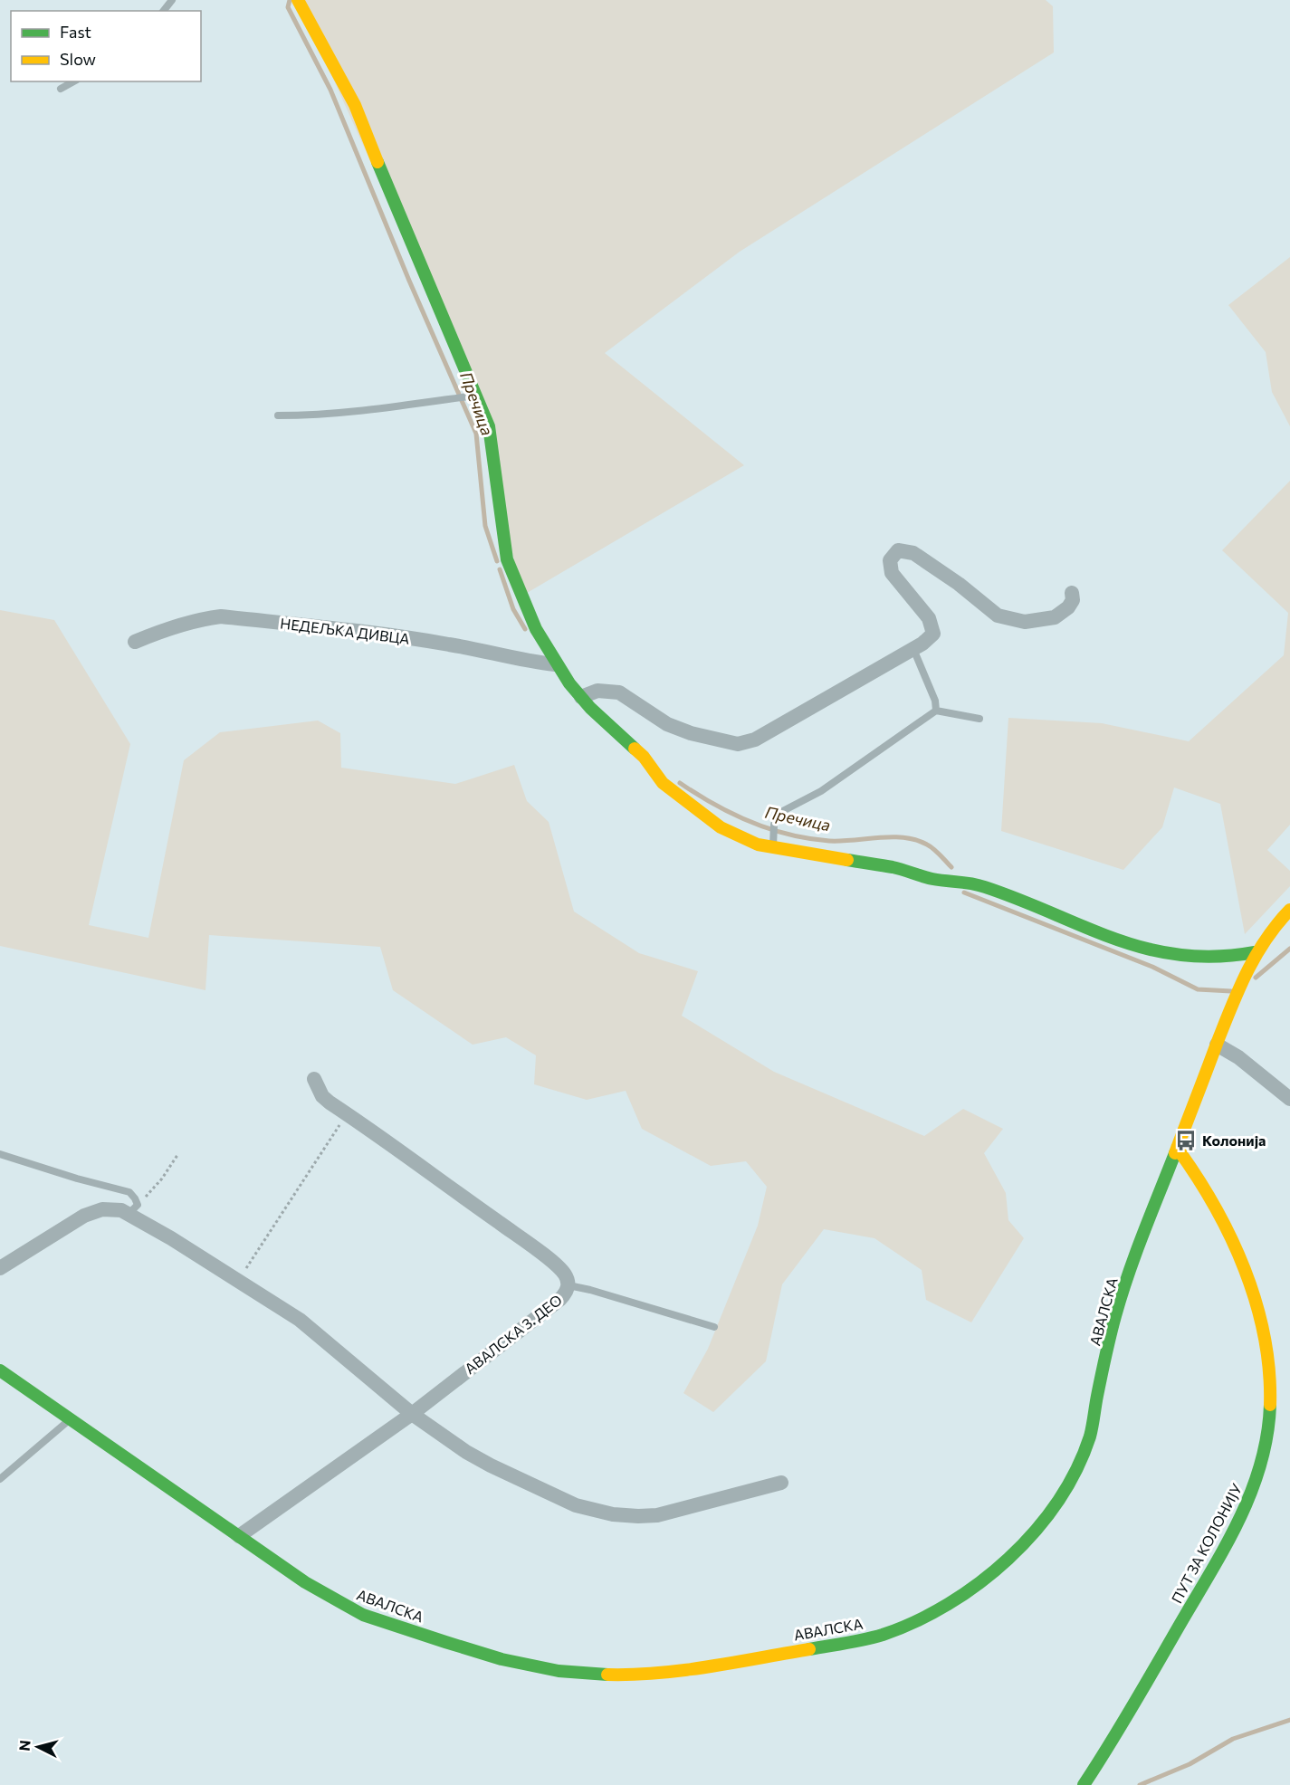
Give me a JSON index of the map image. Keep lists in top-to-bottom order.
{
  "streets": {
    "street": [
      "НЕДЕЉКА ДИВЦА",
      "АВАЛСКА",
      "АВАЛСКА 3. ДЕО",
      "ПУТ ЗА КОЛОНИЈУ"
    ]
  },
  "crossings": [
    ["АВАЛСКА", "АВАЛСКА 3. ДЕО"],
    ["АВАЛСКА", "ПУТ ЗА КОЛОНИЈУ"]
  ],
  "water": ["Пречица"],
  "places": {
    "bus stop": ["Колонија"]
  },
  "legend": ["Fast", "Slow"],
  "north": "left"
}
